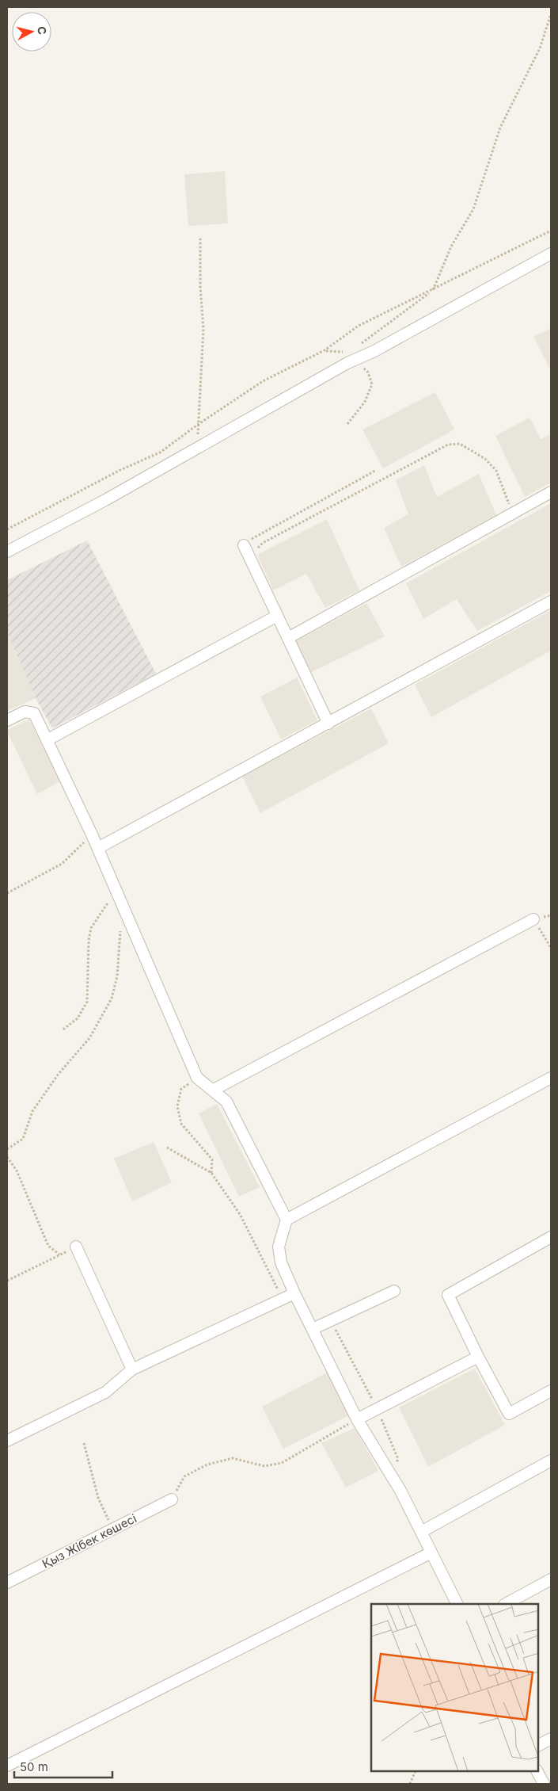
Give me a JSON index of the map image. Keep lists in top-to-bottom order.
{
  "streets": {
    "street": ["Қыз Жібек көшесі"]
  },
  "scale_bar": "50 m",
  "north": "right"
}
